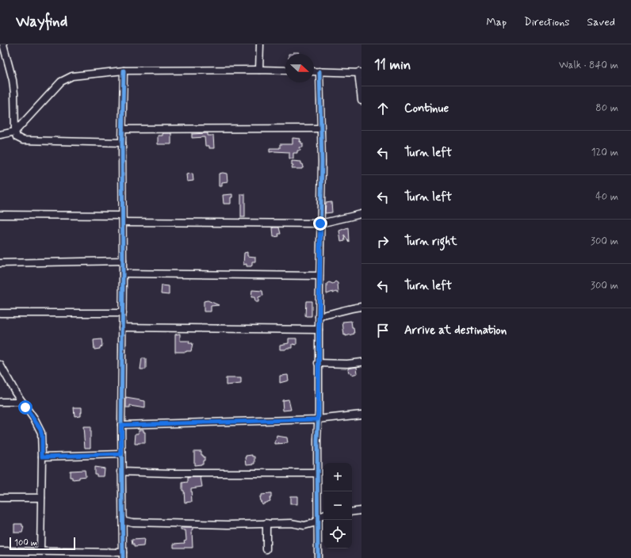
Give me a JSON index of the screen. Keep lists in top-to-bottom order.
{
  "scale_bar": "100 m",
  "north": "right",
  "page": {
    "header": "Wayfind",
    "nav": ["Map", "Directions", "Saved"],
    "heading": ["11 min", "Walk · 840 m"],
    "list": [
      ["Continue", "80 m"],
      ["Turn left", "120 m"],
      ["Turn left", "40 m"],
      ["Turn right", "300 m"],
      ["Turn left", "300 m"],
      "Arrive at destination"
    ],
    "map_buttons": ["+", "−"],
    "scale": "100 m"
  }
}
